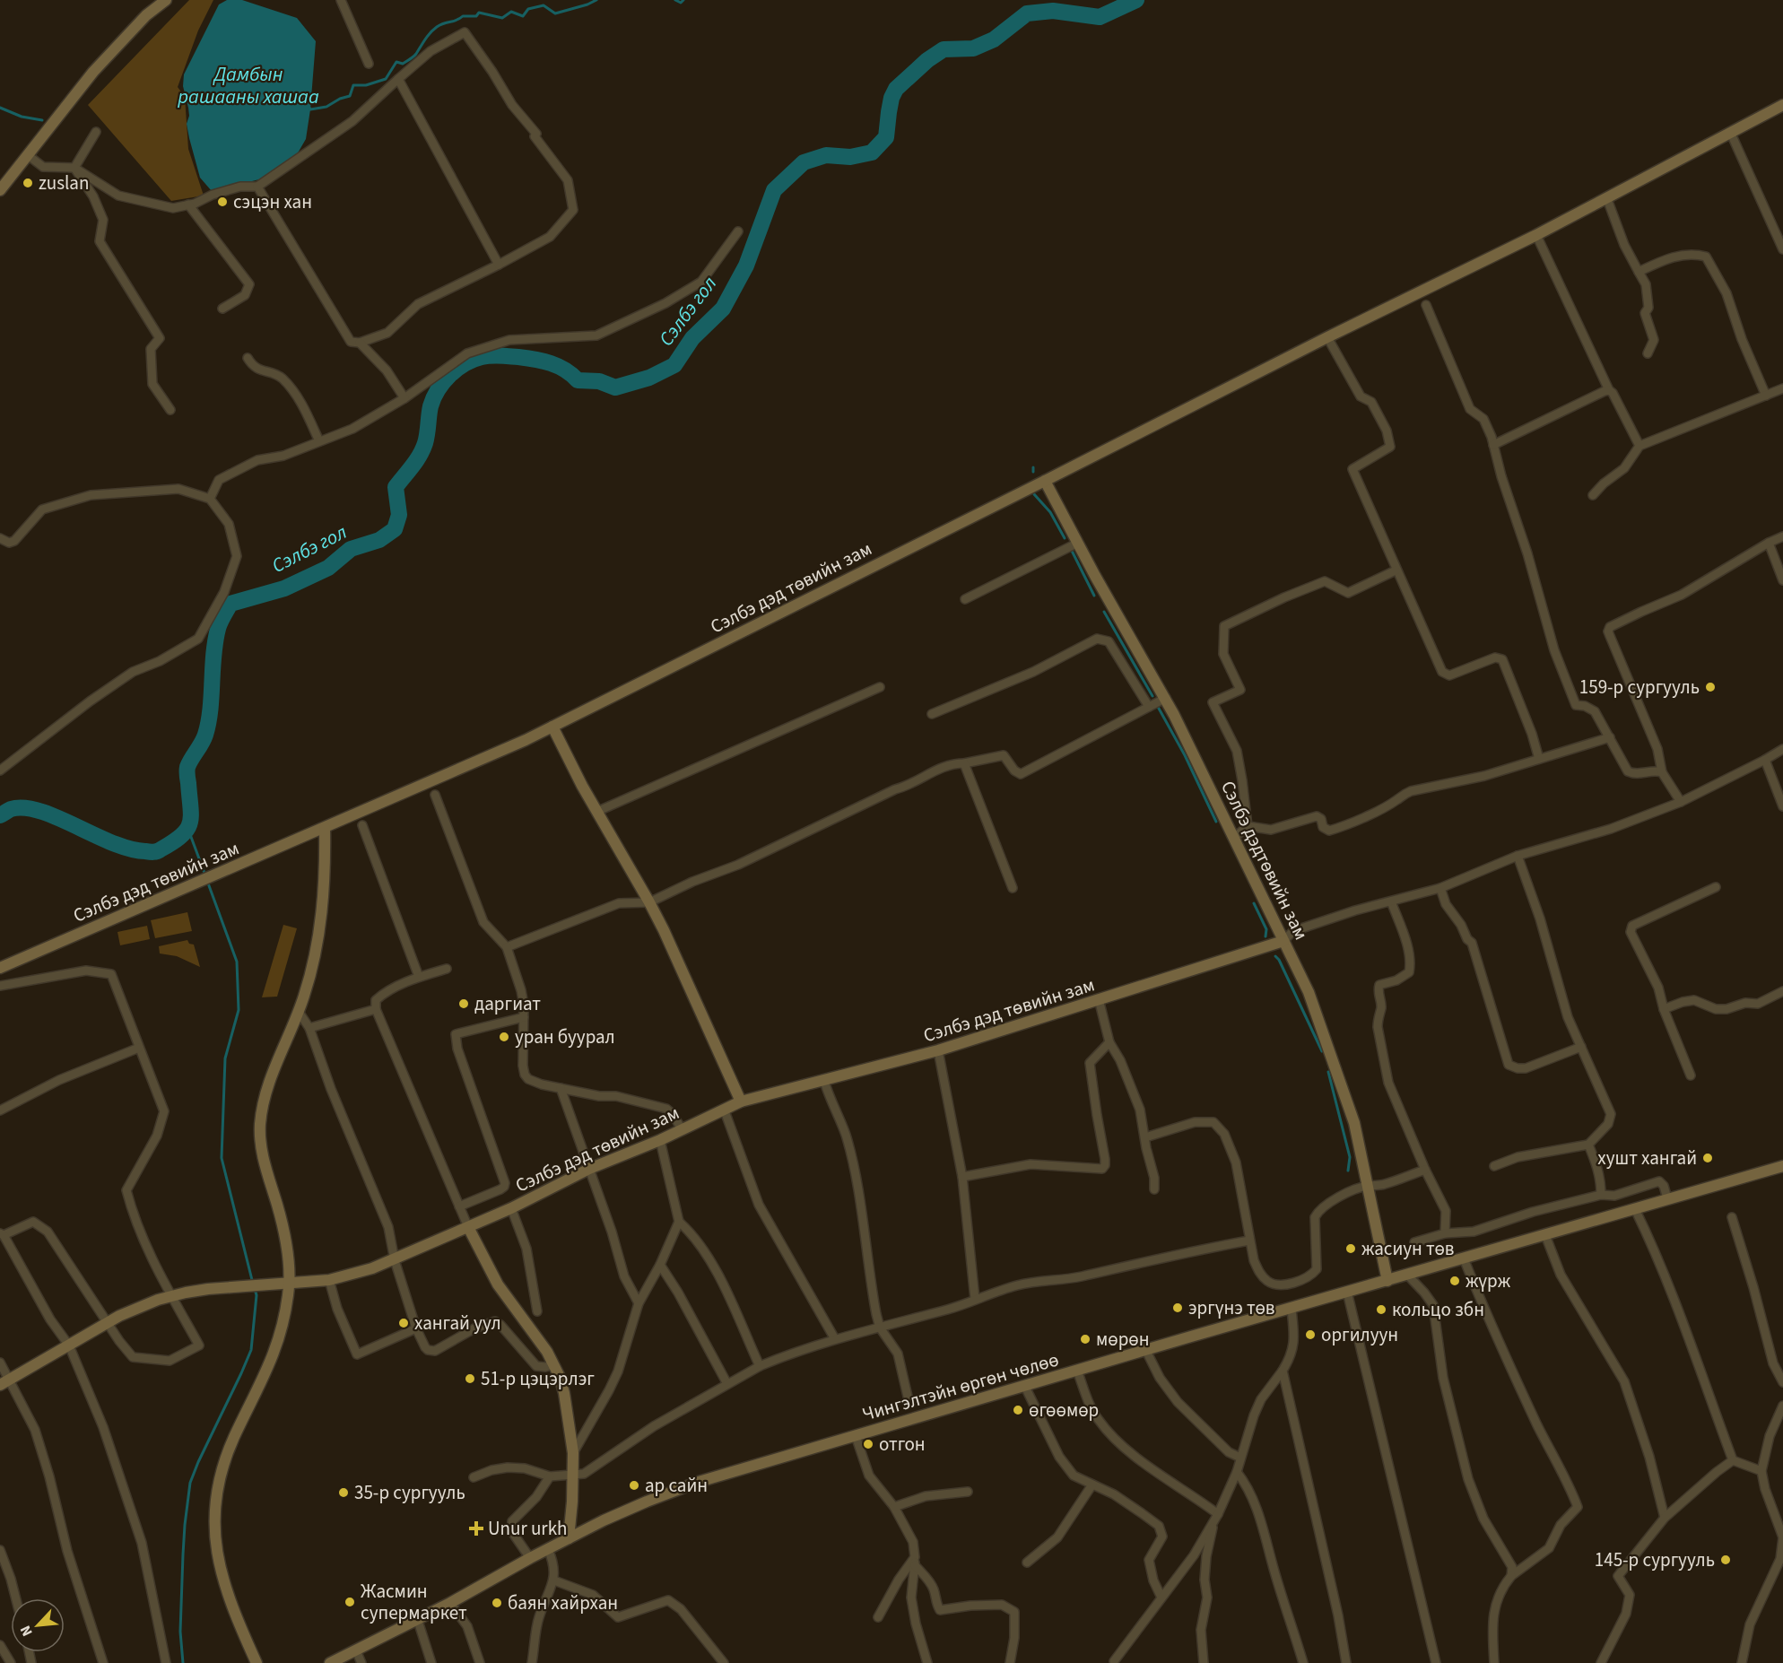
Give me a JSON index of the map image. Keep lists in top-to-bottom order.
{
  "streets": {
    "street": ["Сэлбэ дэд төвийн зам", "Сэлбэ дэдтөвийн зам", "Чингэлтэйн өргөн чөлөө"]
  },
  "crossings": [
    ["Сэлбэ дэд төвийн зам", "Сэлбэ дэдтөвийн зам"],
    ["Сэлбэ дэдтөвийн зам", "Чингэлтэйн өргөн чөлөө"]
  ],
  "water": ["Дамбын рашааны хашаа", "Сэлбэ гол"],
  "places": {
    "other": [
      "zuslan",
      "сэцэн хан",
      "159-р сургууль",
      "даргиат",
      "уран буурал",
      "хушт хангай",
      "жасиун төв",
      "жүрж",
      "эргүнэ төв",
      "кольцо збн",
      "хангай уул",
      "оргилуун",
      "мөрөн",
      "51-р цэцэрлэг",
      "өгөөмөр",
      "отгон",
      "ар сайн",
      "35-р сургууль",
      "145-р сургууль",
      "Жасмин супермаркет",
      "баян хайрхан"
    ],
    "health": ["Unur urkh"]
  },
  "north": "bottom left"
}
